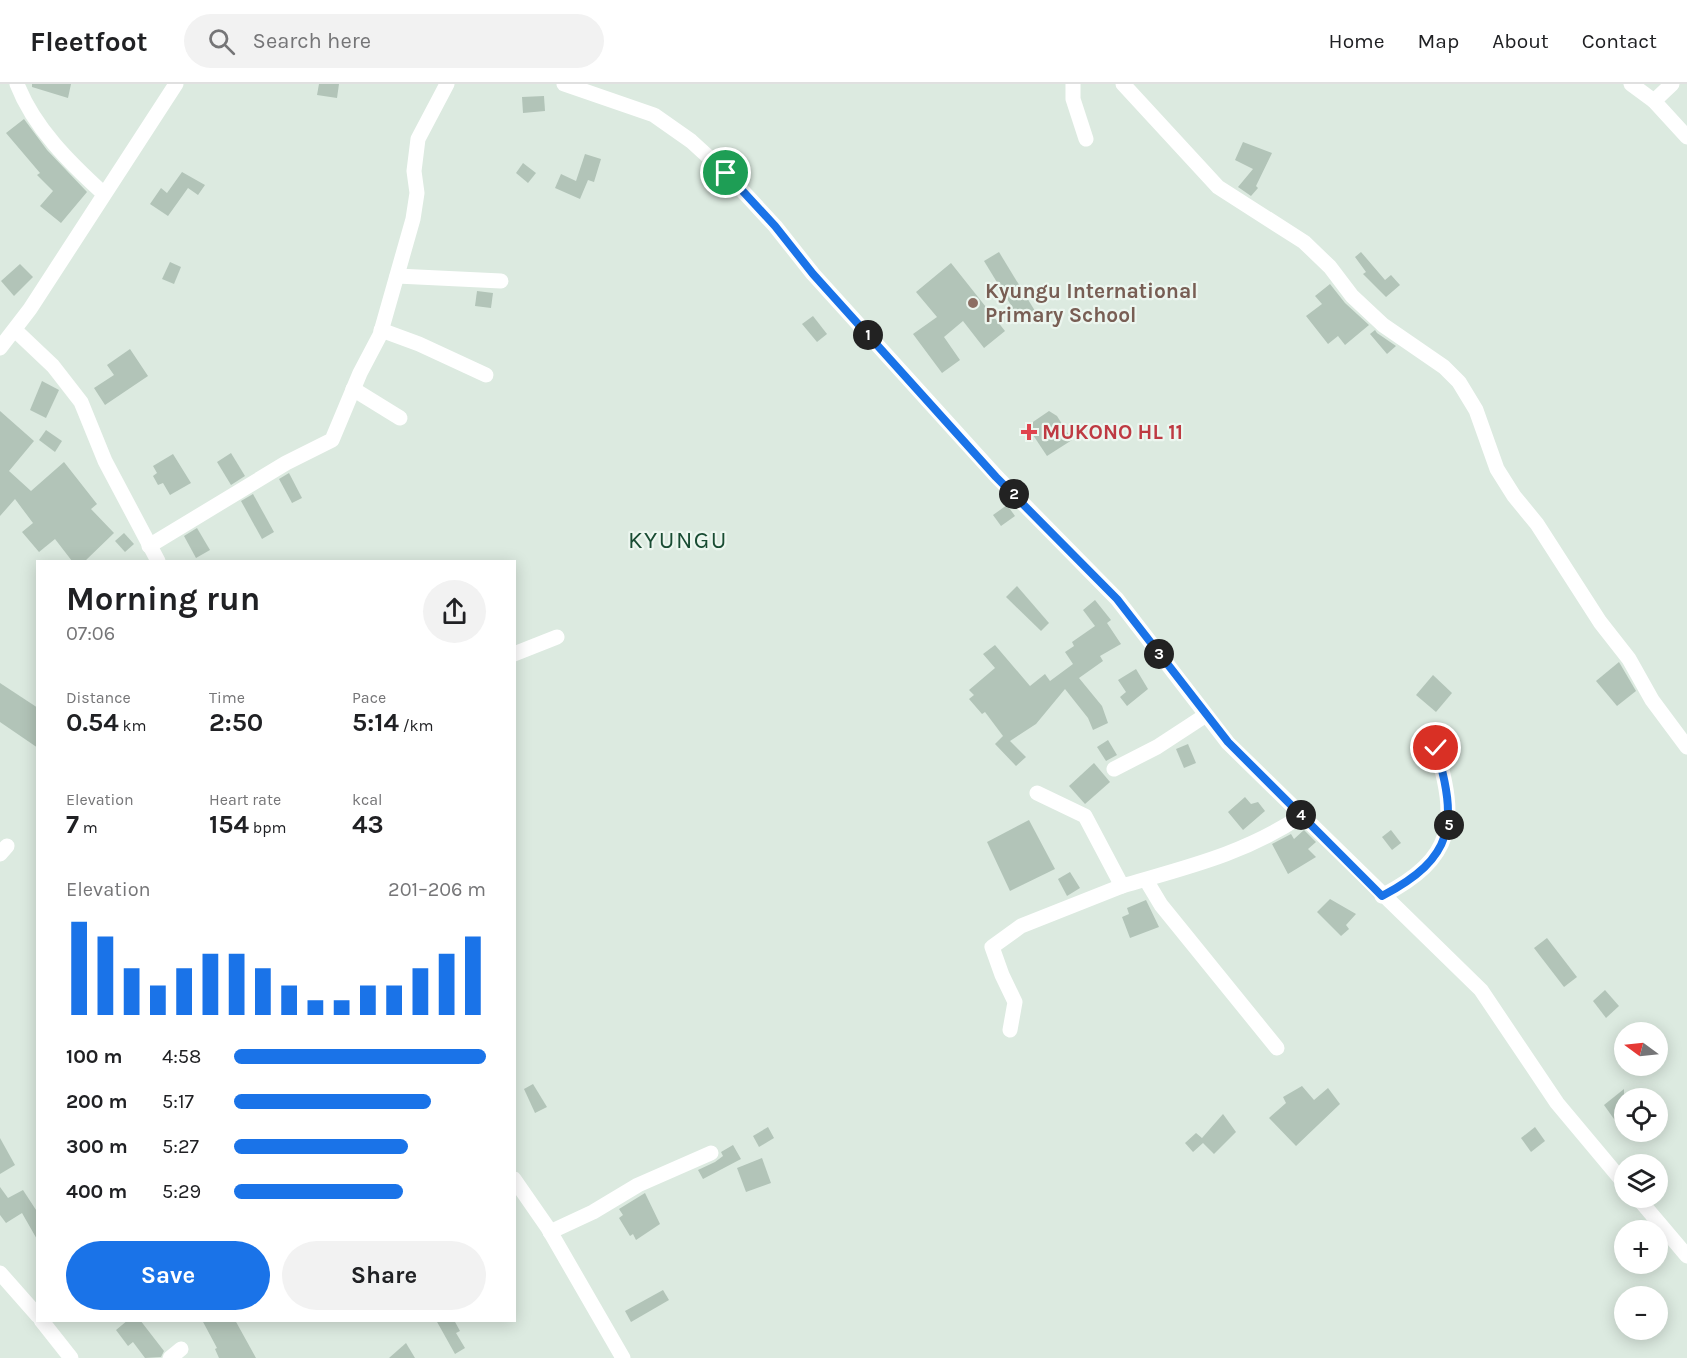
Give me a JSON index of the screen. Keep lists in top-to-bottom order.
{
  "districts": ["KYUNGU"],
  "places": {
    "other": ["Kyungu International Primary School"],
    "health": ["MUKONO HL 11"]
  },
  "north": "left",
  "page": {
    "header": "Fleetfoot",
    "search": "Search here",
    "nav": [
      "Home",
      "Map",
      "About",
      "Contact"
    ],
    "pins": [
      "1",
      "2",
      "3",
      "4",
      "5"
    ],
    "heading": ["Morning run", "07:06"],
    "stats": [
      ["Distance", "0.54 km"],
      ["Time", "2:50"],
      ["Pace", "5:14 /km"],
      ["Elevation", "7 m"],
      ["Heart rate", "154 bpm"],
      ["kcal", "43"]
    ],
    "chart": ["Elevation", "201–206 m"],
    "map_buttons": ["+", "−"],
    "list": [
      {
        "name": "100 m",
        "note": "4:58"
      },
      {
        "name": "200 m",
        "note": "5:17"
      },
      {
        "name": "300 m",
        "note": "5:27"
      },
      {
        "name": "400 m",
        "note": "5:29"
      }
    ],
    "buttons": ["Save", "Share"]
  }
}
